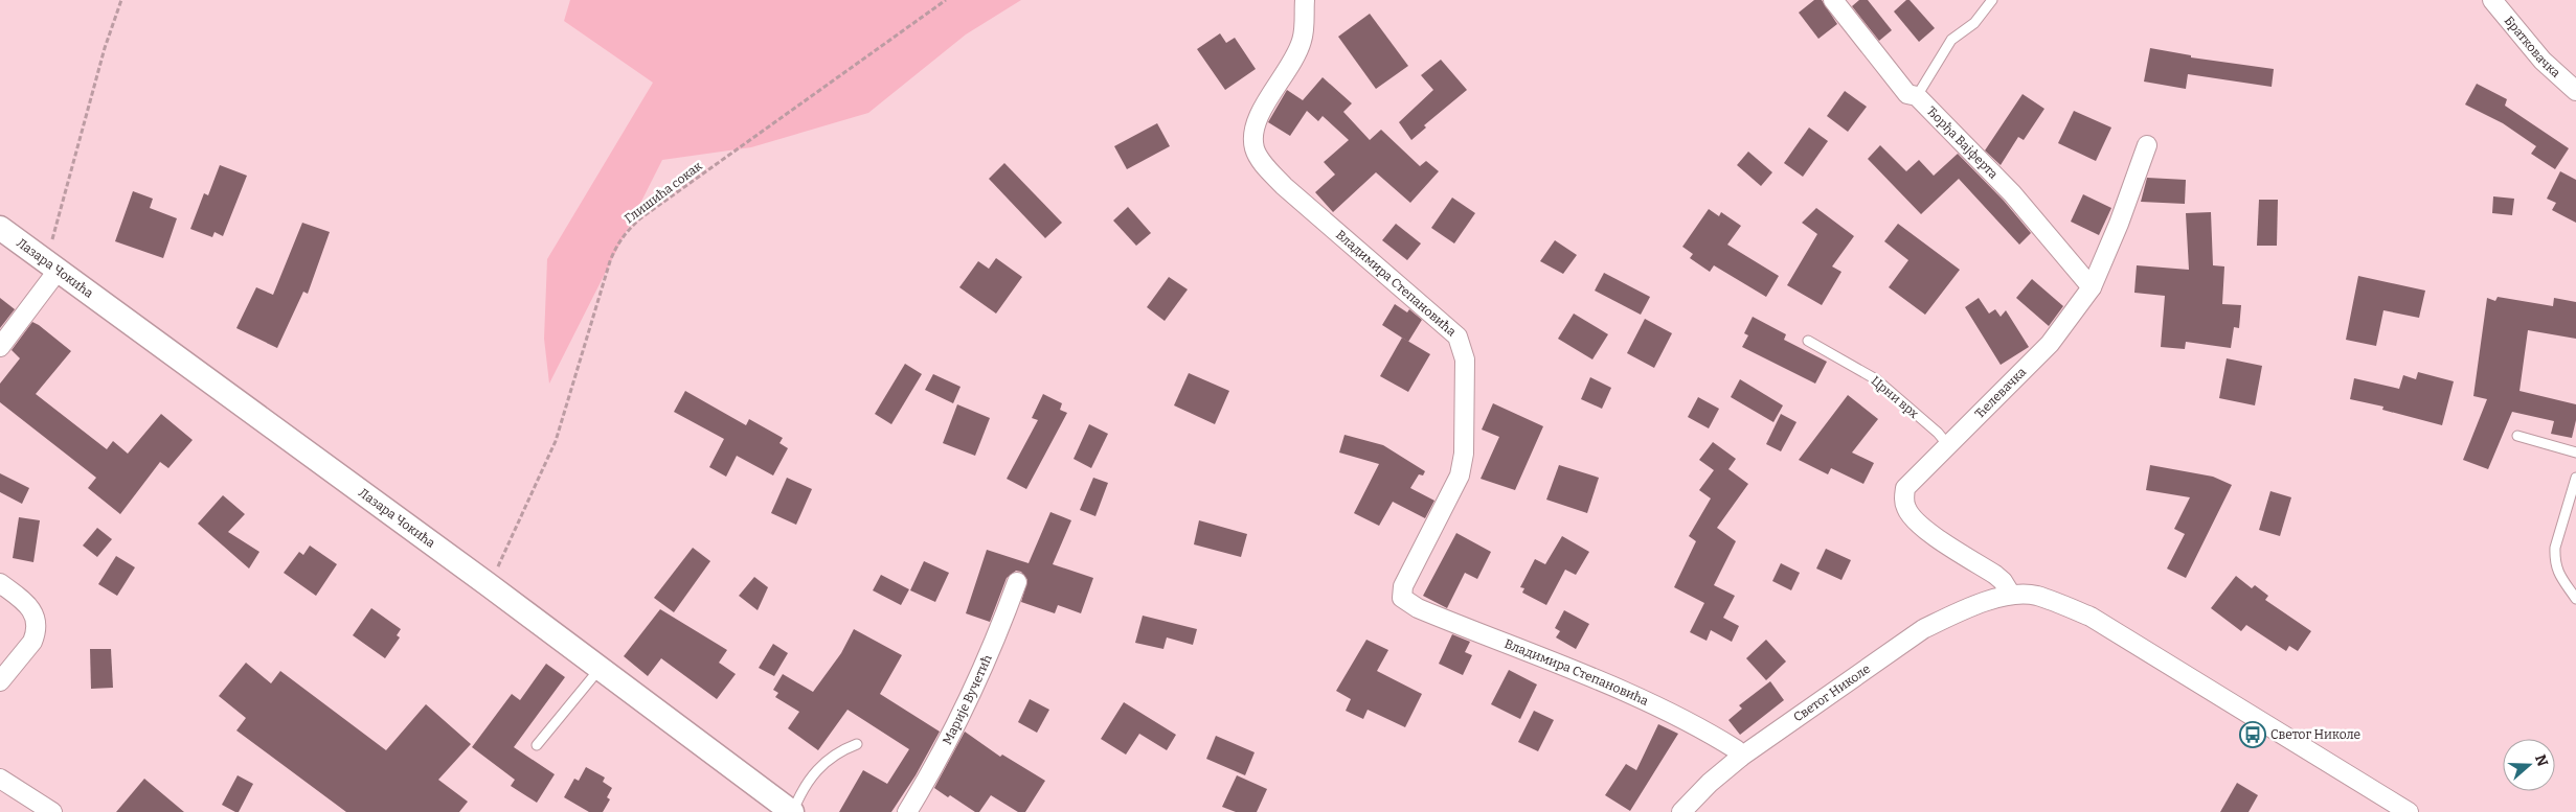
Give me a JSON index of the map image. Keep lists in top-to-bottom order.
{
  "streets": {
    "street": [
      "Братковачка",
      "Ђорђа Вајферта",
      "Лазара Чокића",
      "Владимира Степановића",
      "Ћелевачка",
      "Светог Николе",
      "Марије Вучетић"
    ],
    "lane": ["Црни врх"],
    "path": ["Глишића сокак"]
  },
  "crossings": [
    ["Ђорђа Вајферта", "Ћелевачка"],
    ["Глишића сокак", "Лазара Чокића"],
    ["Владимира Степановића", "Светог Николе"],
    ["Ћелевачка", "Црни врх"],
    ["Ћелевачка", "Светог Николе"]
  ],
  "places": {
    "bus stop": ["Светог Николе"]
  },
  "north": "right"
}
